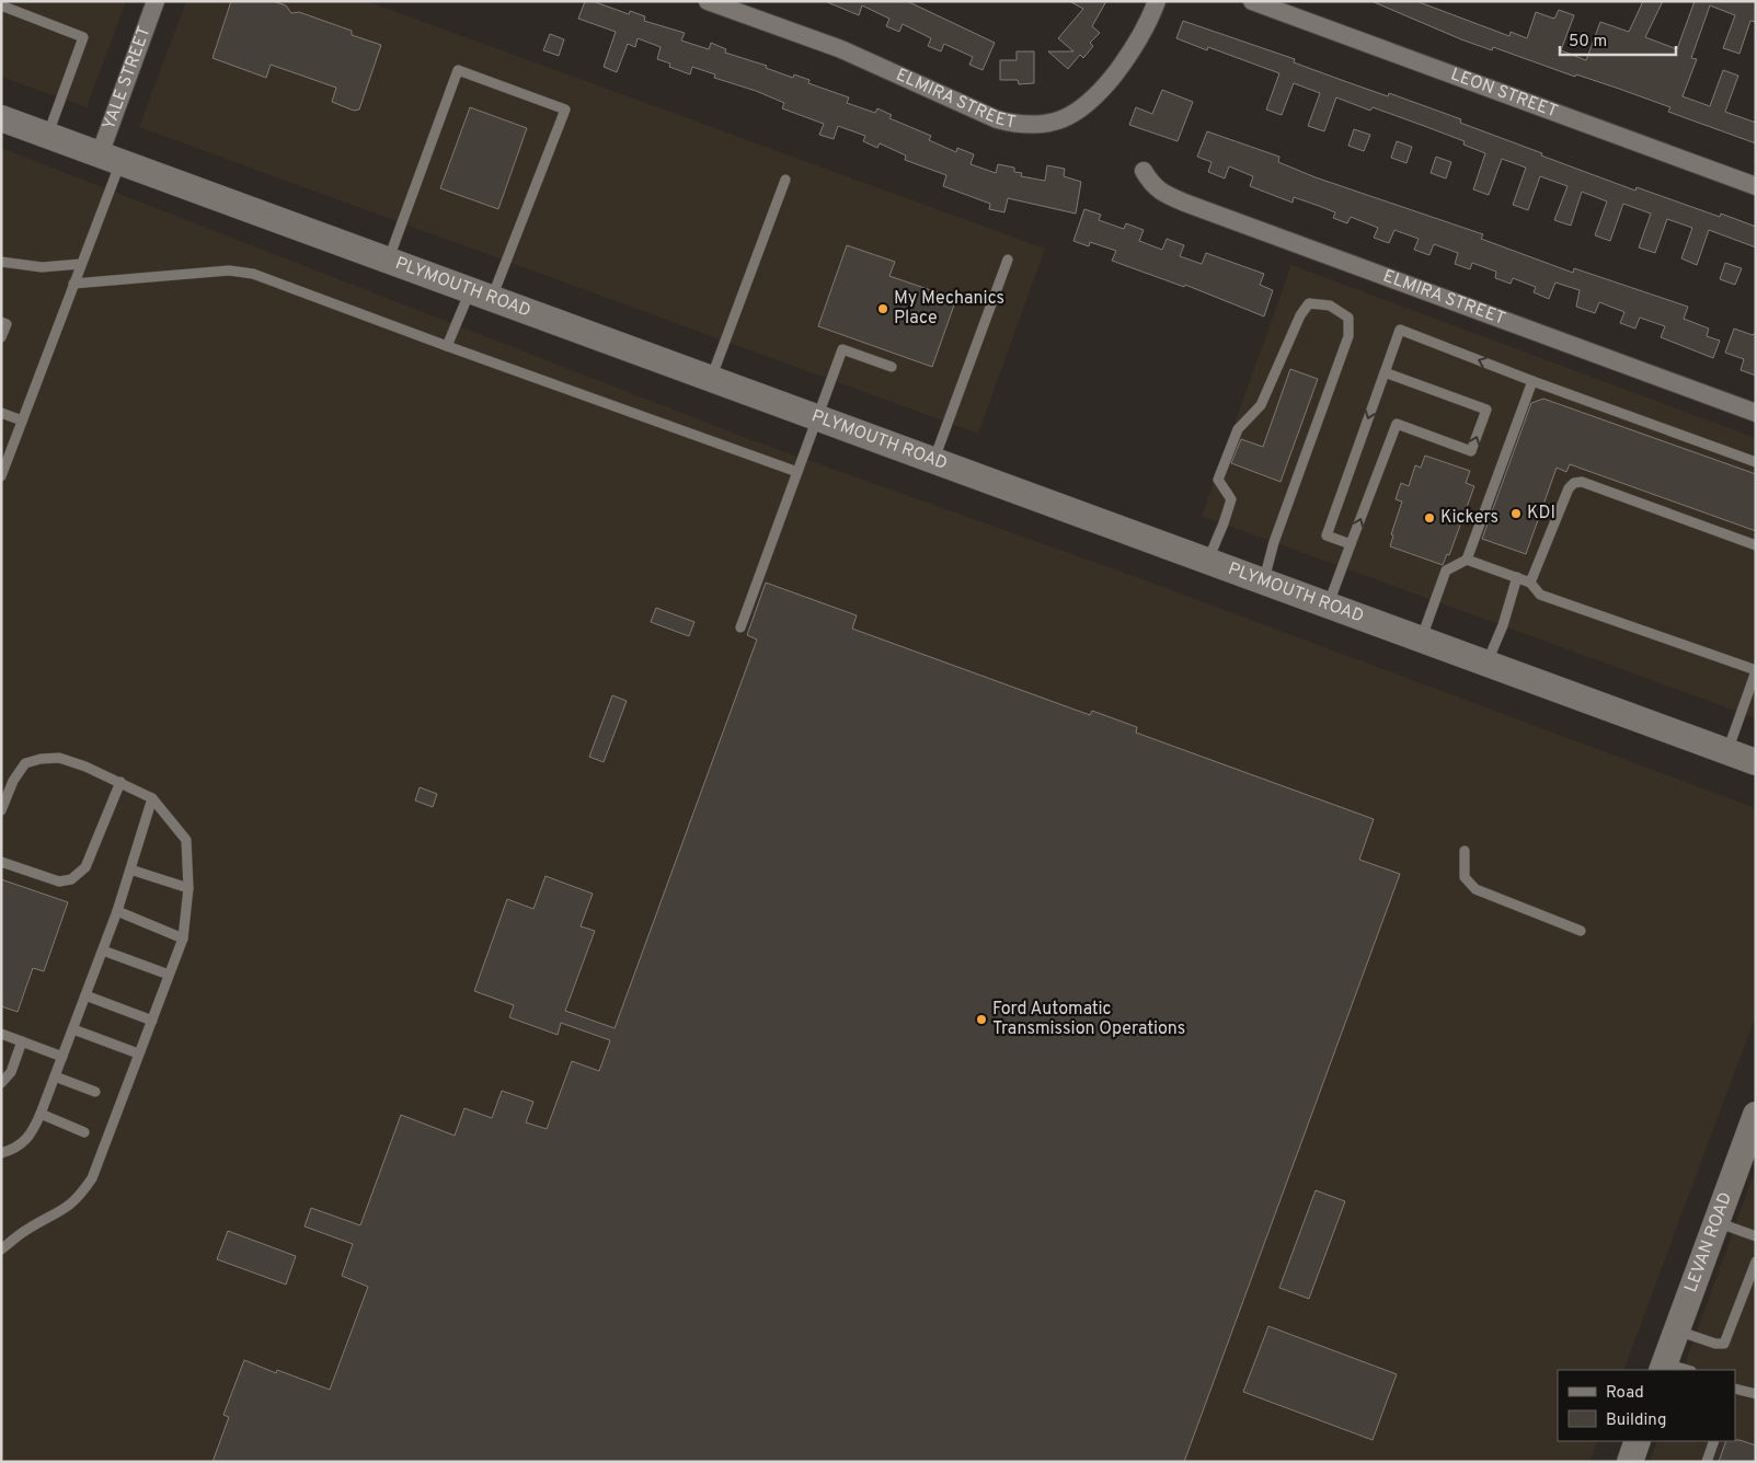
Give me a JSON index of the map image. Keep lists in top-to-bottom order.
{
  "streets": {
    "main road": ["PLYMOUTH ROAD", "LEVAN ROAD"],
    "street": ["YALE STREET", "LEON STREET", "ELMIRA STREET"]
  },
  "crossings": [
    ["YALE STREET", "PLYMOUTH ROAD"]
  ],
  "places": [
    "My Mechanics Place",
    "KDI",
    "Kickers",
    "Ford Automatic Transmission Operations"
  ],
  "legend": ["Road", "Building"],
  "scale_bar": "50 m"
}
